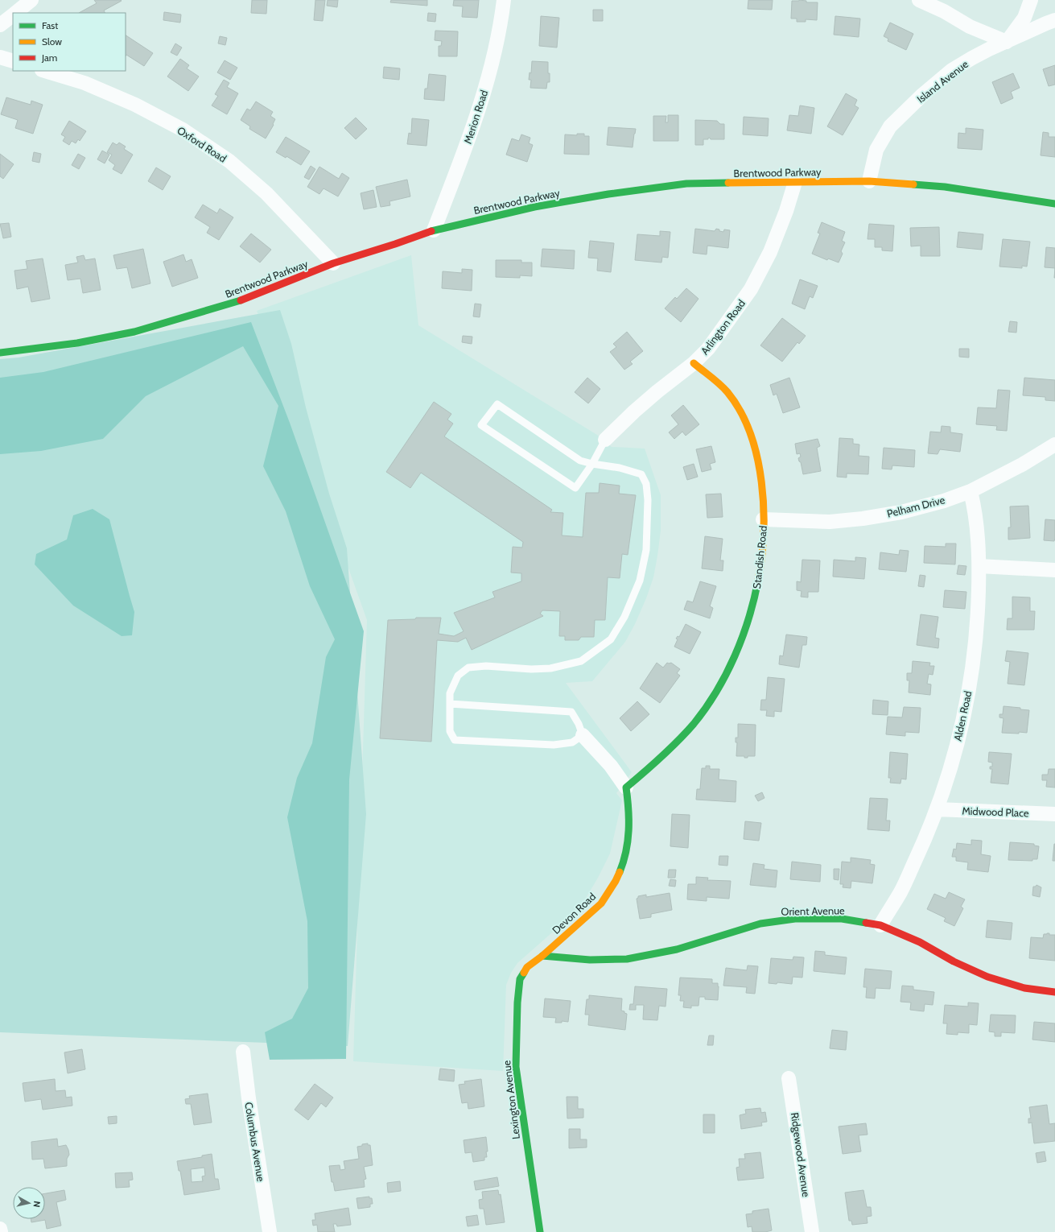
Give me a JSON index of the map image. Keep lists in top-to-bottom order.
{
  "streets": {
    "street": [
      "Island Avenue",
      "Merion Road",
      "Oxford Road",
      "Brentwood Parkway",
      "Arlington Road",
      "Pelham Drive",
      "Standish Road",
      "Alden Road",
      "Midwood Place",
      "Orient Avenue",
      "Devon Road",
      "Lexington Avenue",
      "Columbus Avenue",
      "Ridgewood Avenue"
    ]
  },
  "crossings": [
    ["Island Avenue", "Brentwood Parkway"],
    ["Merion Road", "Brentwood Parkway"],
    ["Oxford Road", "Brentwood Parkway"],
    ["Brentwood Parkway", "Arlington Road"],
    ["Arlington Road", "Standish Road"],
    ["Pelham Drive", "Standish Road"],
    ["Pelham Drive", "Alden Road"],
    ["Standish Road", "Devon Road"],
    ["Alden Road", "Midwood Place"],
    ["Alden Road", "Orient Avenue"],
    ["Orient Avenue", "Devon Road"],
    ["Orient Avenue", "Lexington Avenue"],
    ["Devon Road", "Lexington Avenue"]
  ],
  "legend": ["Fast", "Slow", "Jam"],
  "north": "right"
}
